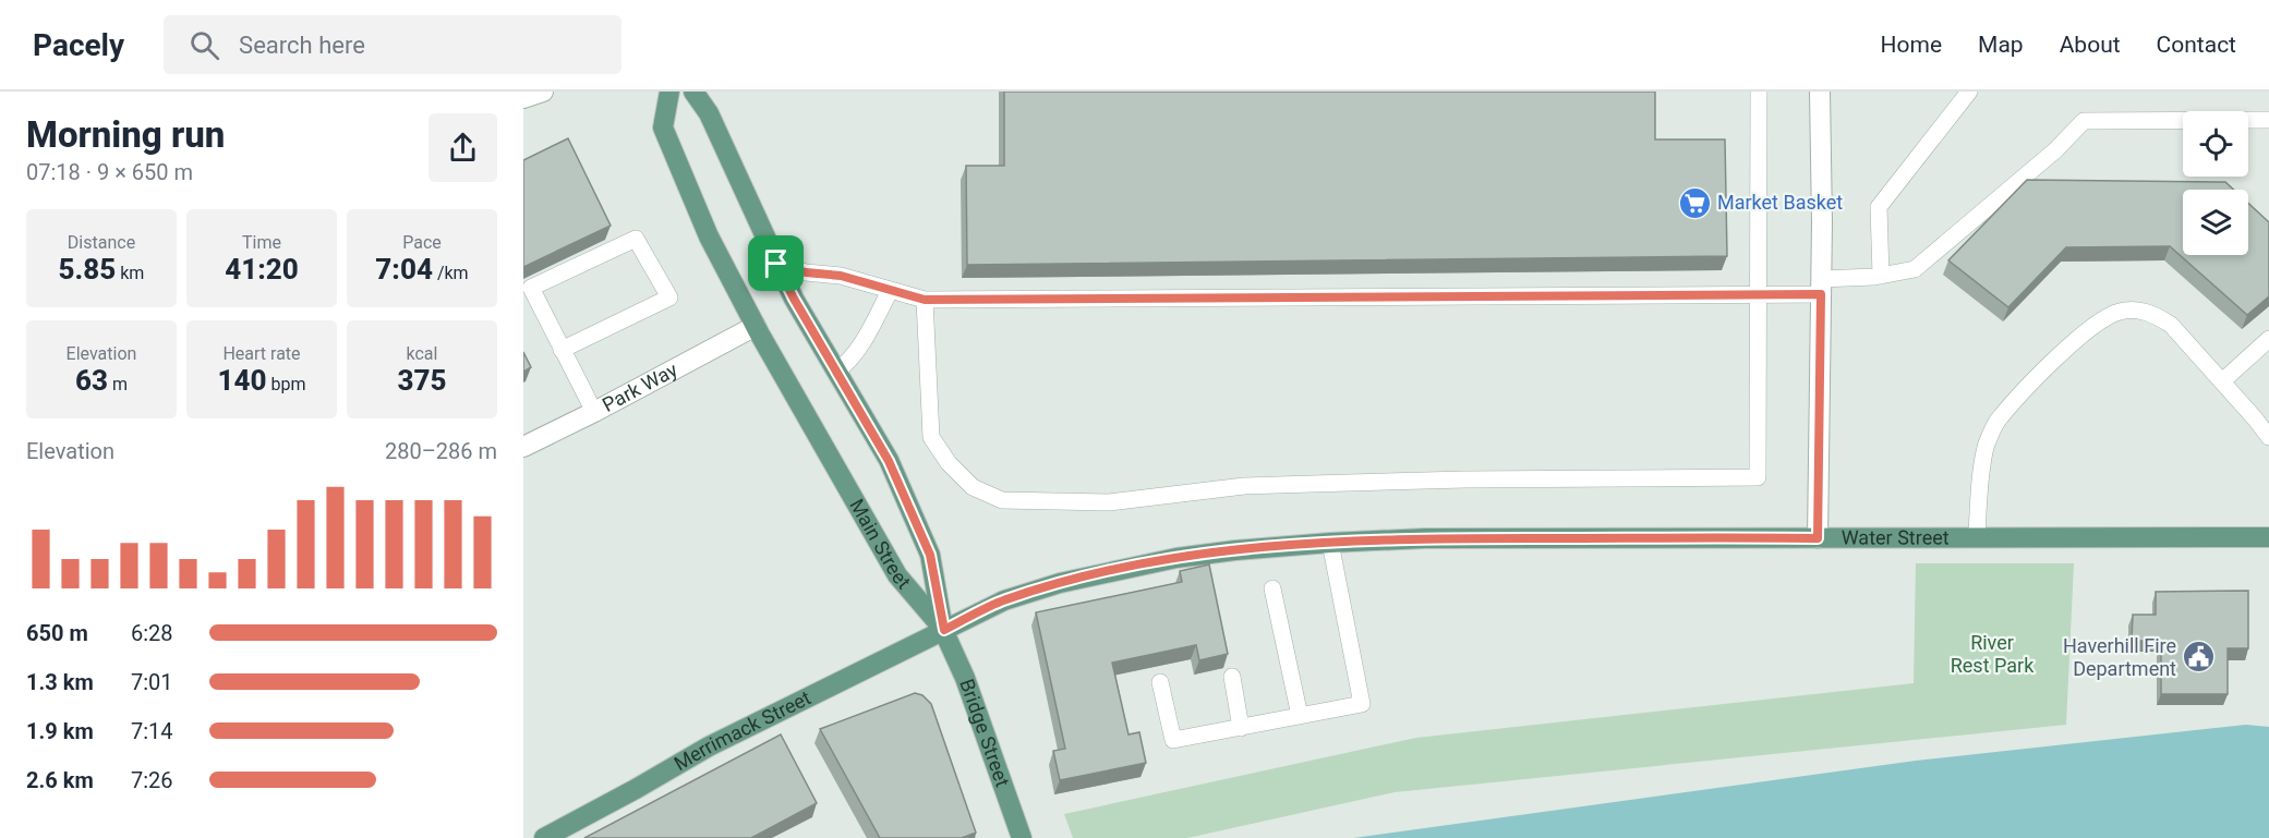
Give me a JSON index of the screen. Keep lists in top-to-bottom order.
{
  "streets": {
    "main road": [
      "Water Street",
      "Main Street",
      "Merrimack Street",
      "Bridge Street"
    ],
    "street": ["Park Way"]
  },
  "crossings": [
    ["Park Way", "Main Street"],
    ["Water Street", "Main Street"],
    ["Water Street", "Merrimack Street"],
    ["Water Street", "Bridge Street"],
    ["Main Street", "Merrimack Street"],
    ["Main Street", "Bridge Street"],
    ["Merrimack Street", "Bridge Street"]
  ],
  "parks": ["River Rest Park"],
  "places": {
    "supermarket": ["Market Basket"],
    "public building": ["Haverhill Fire Department"]
  },
  "page": {
    "header": "Pacely",
    "search": "Search here",
    "nav": [
      "Home",
      "Map",
      "About",
      "Contact"
    ],
    "heading": ["Morning run", "07:18 · 9 × 650 m"],
    "stats": [
      ["Distance", "5.85 km"],
      ["Time", "41:20"],
      ["Pace", "7:04 /km"],
      ["Elevation", "63 m"],
      ["Heart rate", "140 bpm"],
      ["kcal", "375"]
    ],
    "chart": ["Elevation", "280–286 m"],
    "list": [
      {
        "name": "650 m",
        "note": "6:28"
      },
      {
        "name": "1.3 km",
        "note": "7:01"
      },
      {
        "name": "1.9 km",
        "note": "7:14"
      },
      {
        "name": "2.6 km",
        "note": "7:26"
      }
    ]
  }
}
